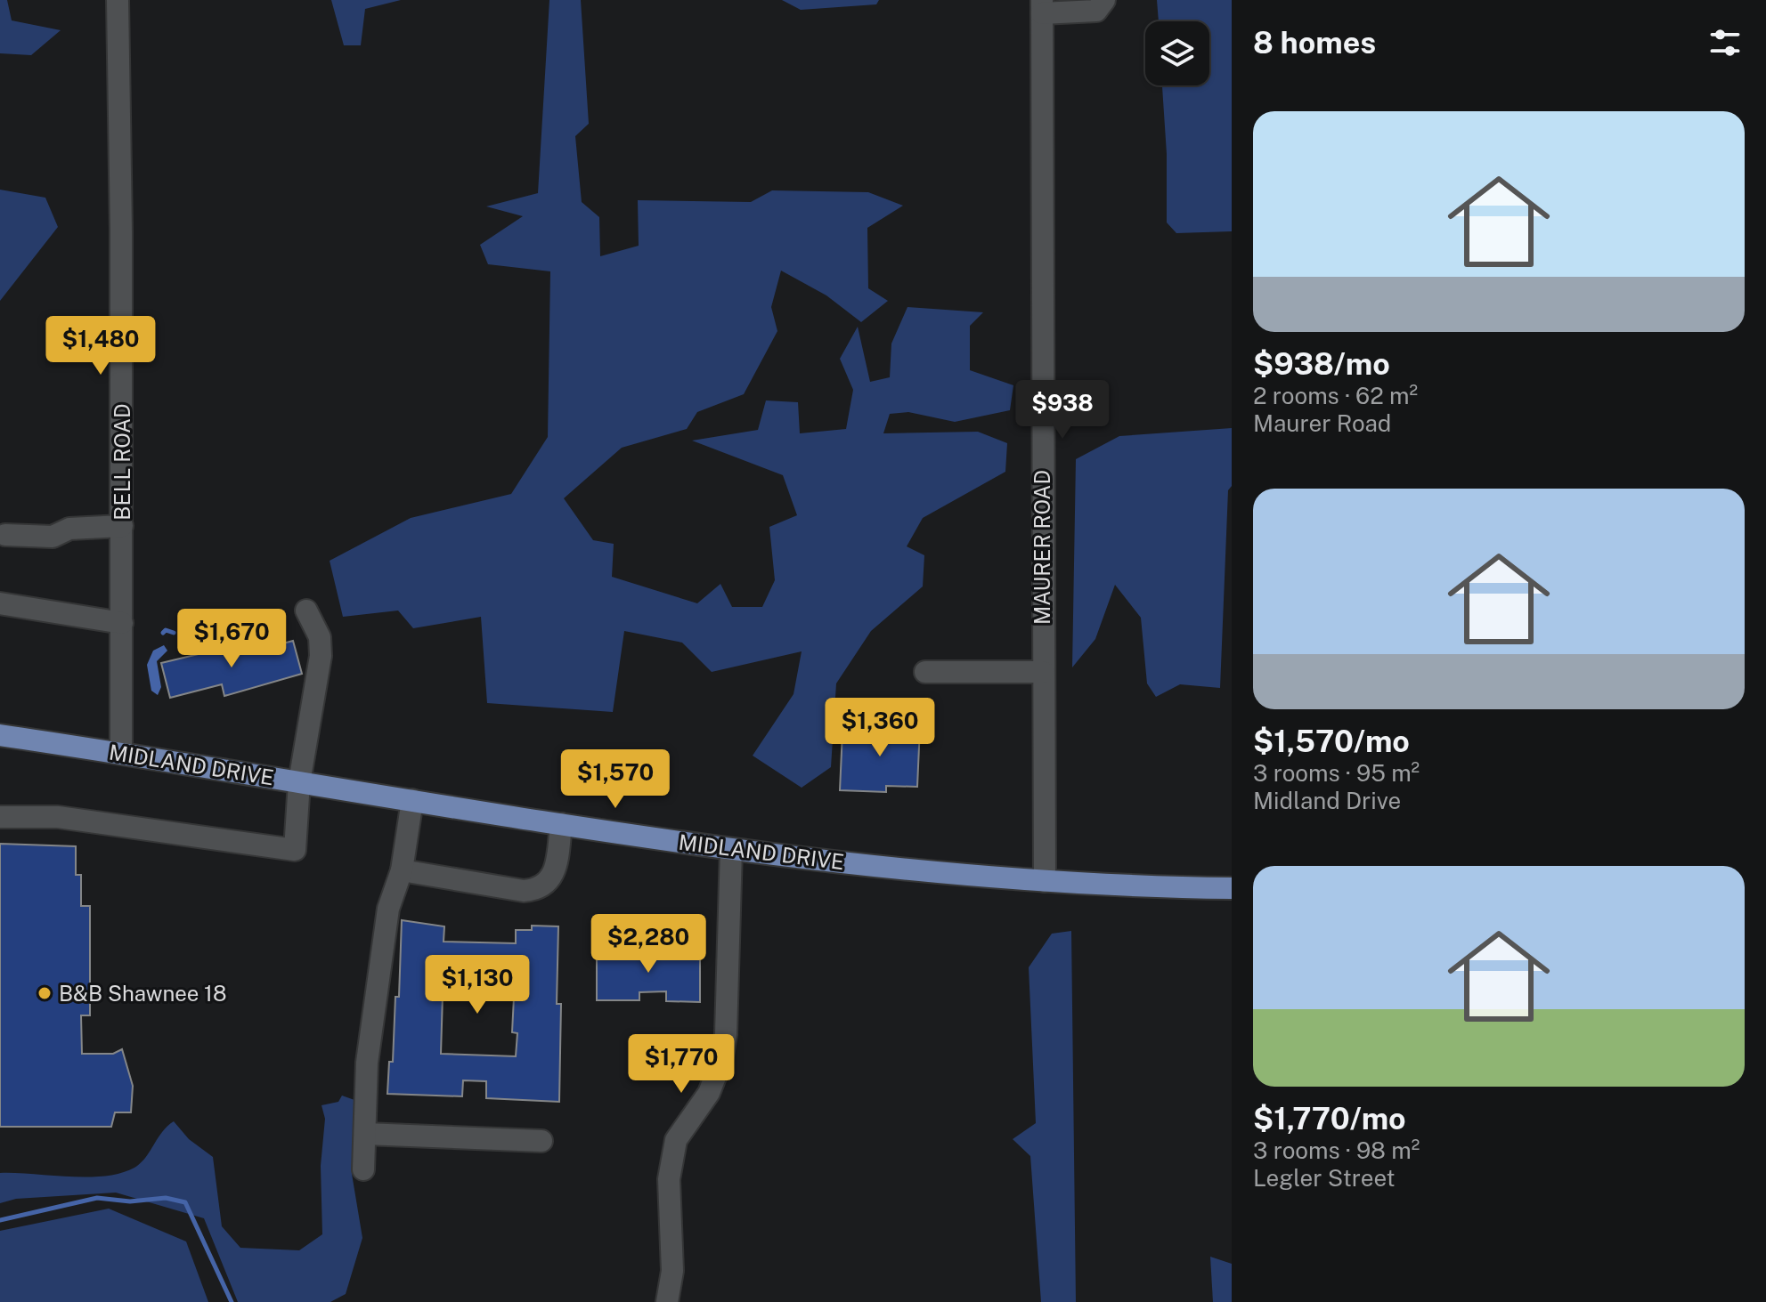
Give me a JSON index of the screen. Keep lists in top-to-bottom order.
{
  "streets": {
    "main road": ["MIDLAND DRIVE"],
    "street": ["BELL ROAD", "MAURER ROAD"]
  },
  "crossings": [
    ["BELL ROAD", "MIDLAND DRIVE"],
    ["MAURER ROAD", "MIDLAND DRIVE"]
  ],
  "places": ["B&B Shawnee 18"],
  "page": {
    "heading": "8 homes",
    "list": [
      {
        "name": "$938/mo",
        "note": "2 rooms · 62 m² · Maurer Road"
      },
      {
        "name": "$1,570/mo",
        "note": "3 rooms · 95 m² · Midland Drive"
      },
      {
        "name": "$1,770/mo",
        "note": "3 rooms · 98 m² · Legler Street"
      }
    ],
    "price": [
      "$1,480",
      "$938",
      "$1,670",
      "$1,360",
      "$1,570",
      "$2,280",
      "$1,130",
      "$1,770"
    ]
  }
}
